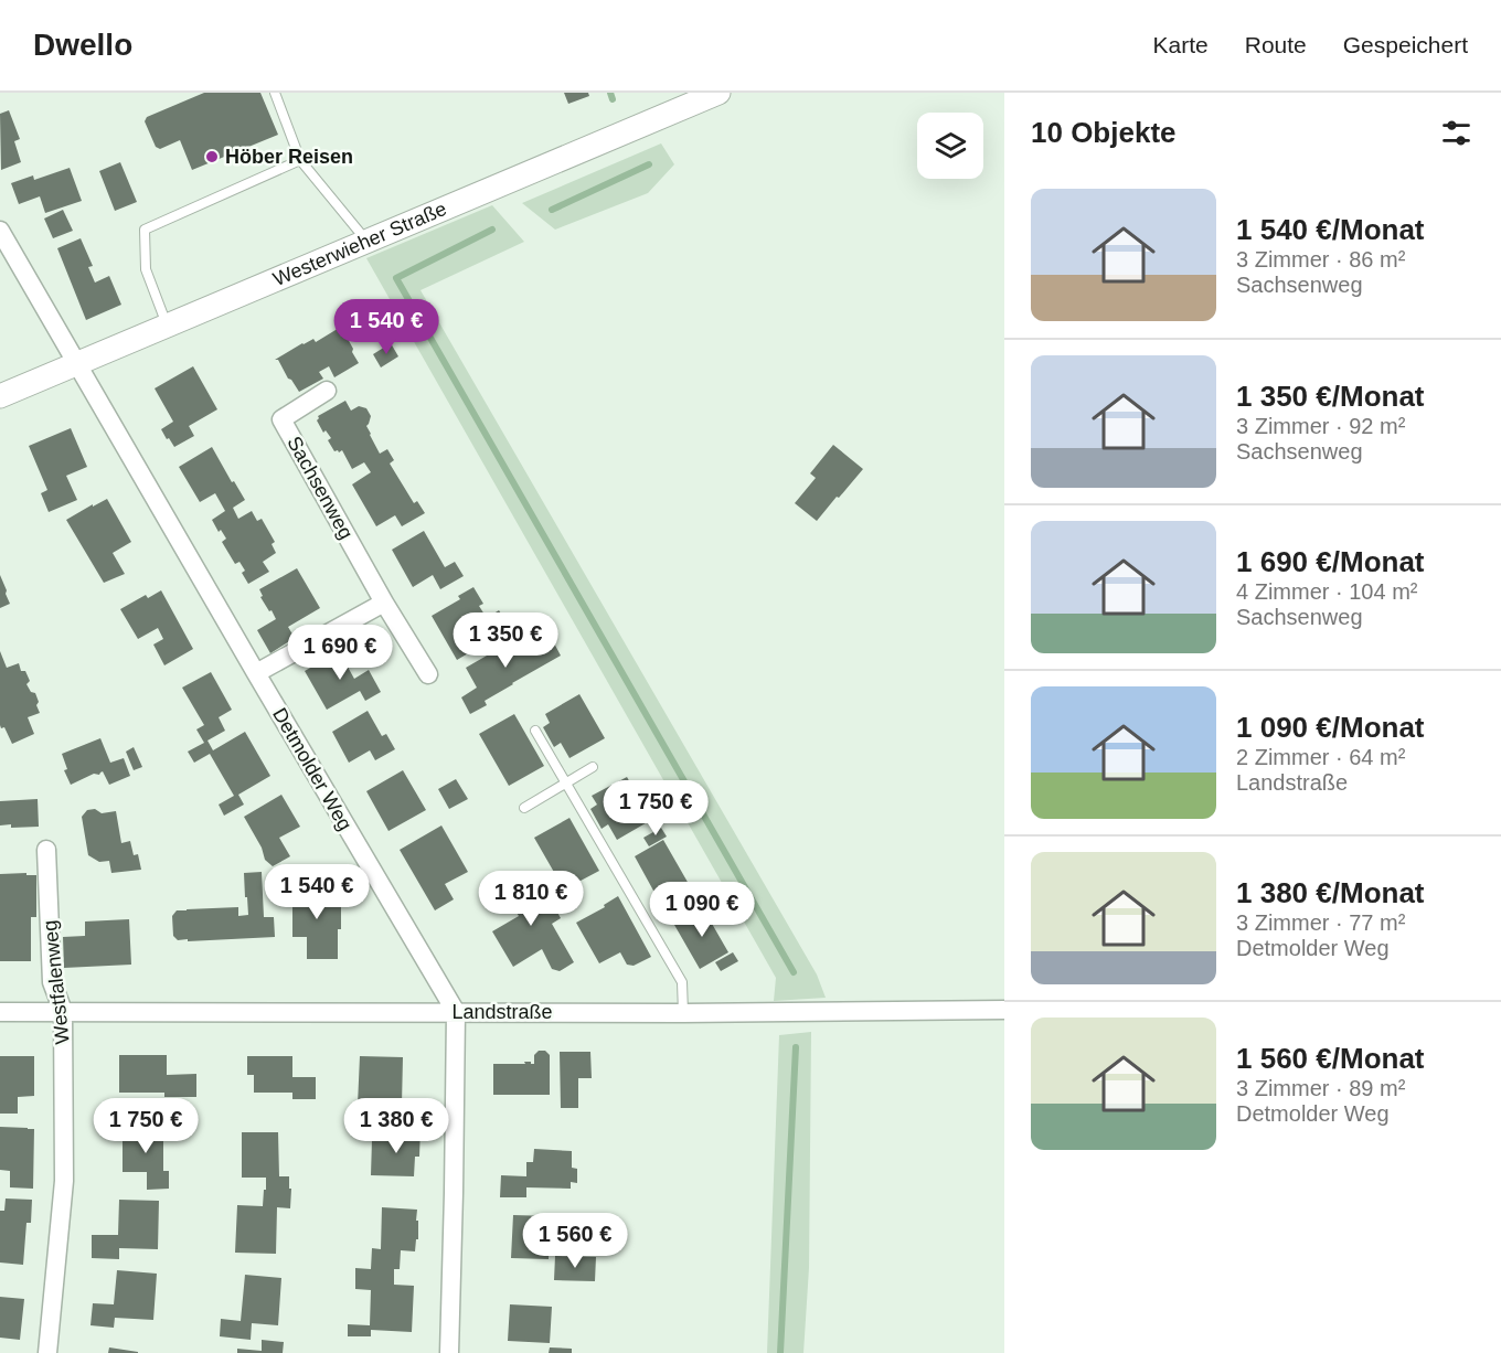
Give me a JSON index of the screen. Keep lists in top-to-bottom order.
{
  "streets": {
    "street": [
      "Westerwieher Straße",
      "Sachsenweg",
      "Detmolder Weg",
      "Westfalenweg",
      "Landstraße"
    ]
  },
  "crossings": [
    ["Westerwieher Straße", "Detmolder Weg"],
    ["Detmolder Weg", "Landstraße"],
    ["Westfalenweg", "Landstraße"]
  ],
  "places": ["Höber Reisen"],
  "page": {
    "header": "Dwello",
    "nav": ["Karte", "Route", "Gespeichert"],
    "heading": "10 Objekte",
    "list": [
      {
        "name": "1 540 €/Monat",
        "note": "3 Zimmer · 86 m² · Sachsenweg"
      },
      {
        "name": "1 350 €/Monat",
        "note": "3 Zimmer · 92 m² · Sachsenweg"
      },
      {
        "name": "1 690 €/Monat",
        "note": "4 Zimmer · 104 m² · Sachsenweg"
      },
      {
        "name": "1 090 €/Monat",
        "note": "2 Zimmer · 64 m² · Landstraße"
      },
      {
        "name": "1 380 €/Monat",
        "note": "3 Zimmer · 77 m² · Detmolder Weg"
      },
      {
        "name": "1 560 €/Monat",
        "note": "3 Zimmer · 89 m² · Detmolder Weg"
      }
    ],
    "price": [
      "1 540 €",
      "1 350 €",
      "1 690 €",
      "1 750 €",
      "1 540 €",
      "1 810 €",
      "1 090 €",
      "1 750 €",
      "1 380 €",
      "1 560 €"
    ]
  }
}
